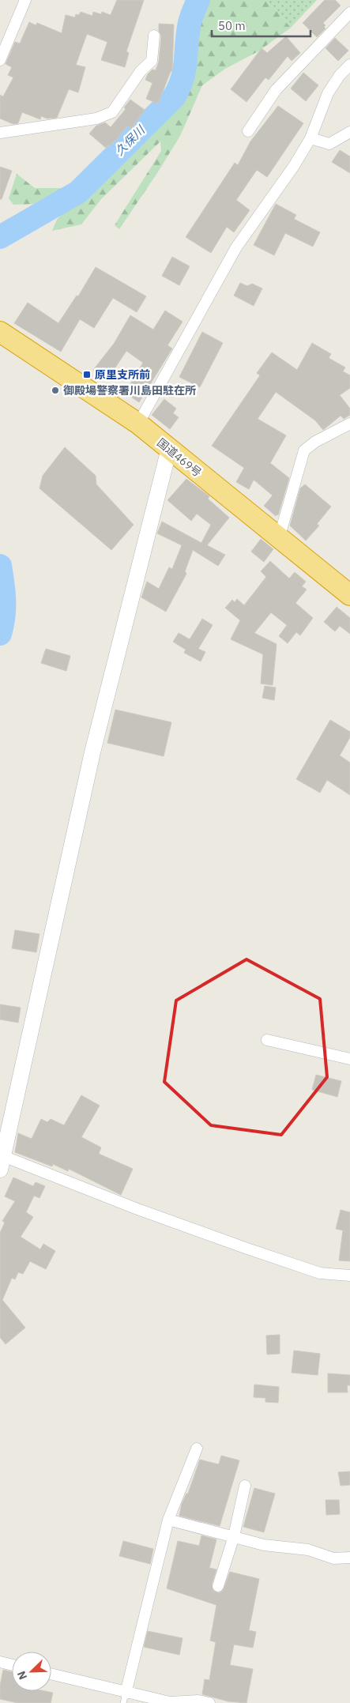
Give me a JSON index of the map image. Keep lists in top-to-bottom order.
{
  "streets": {
    "highway": ["国道469号"]
  },
  "water": ["久保川"],
  "places": {
    "transit": ["原里支所前"],
    "other": ["御殿場警察署川島田駐在所"]
  },
  "scale_bar": "50 m",
  "north": "bottom left"
}
